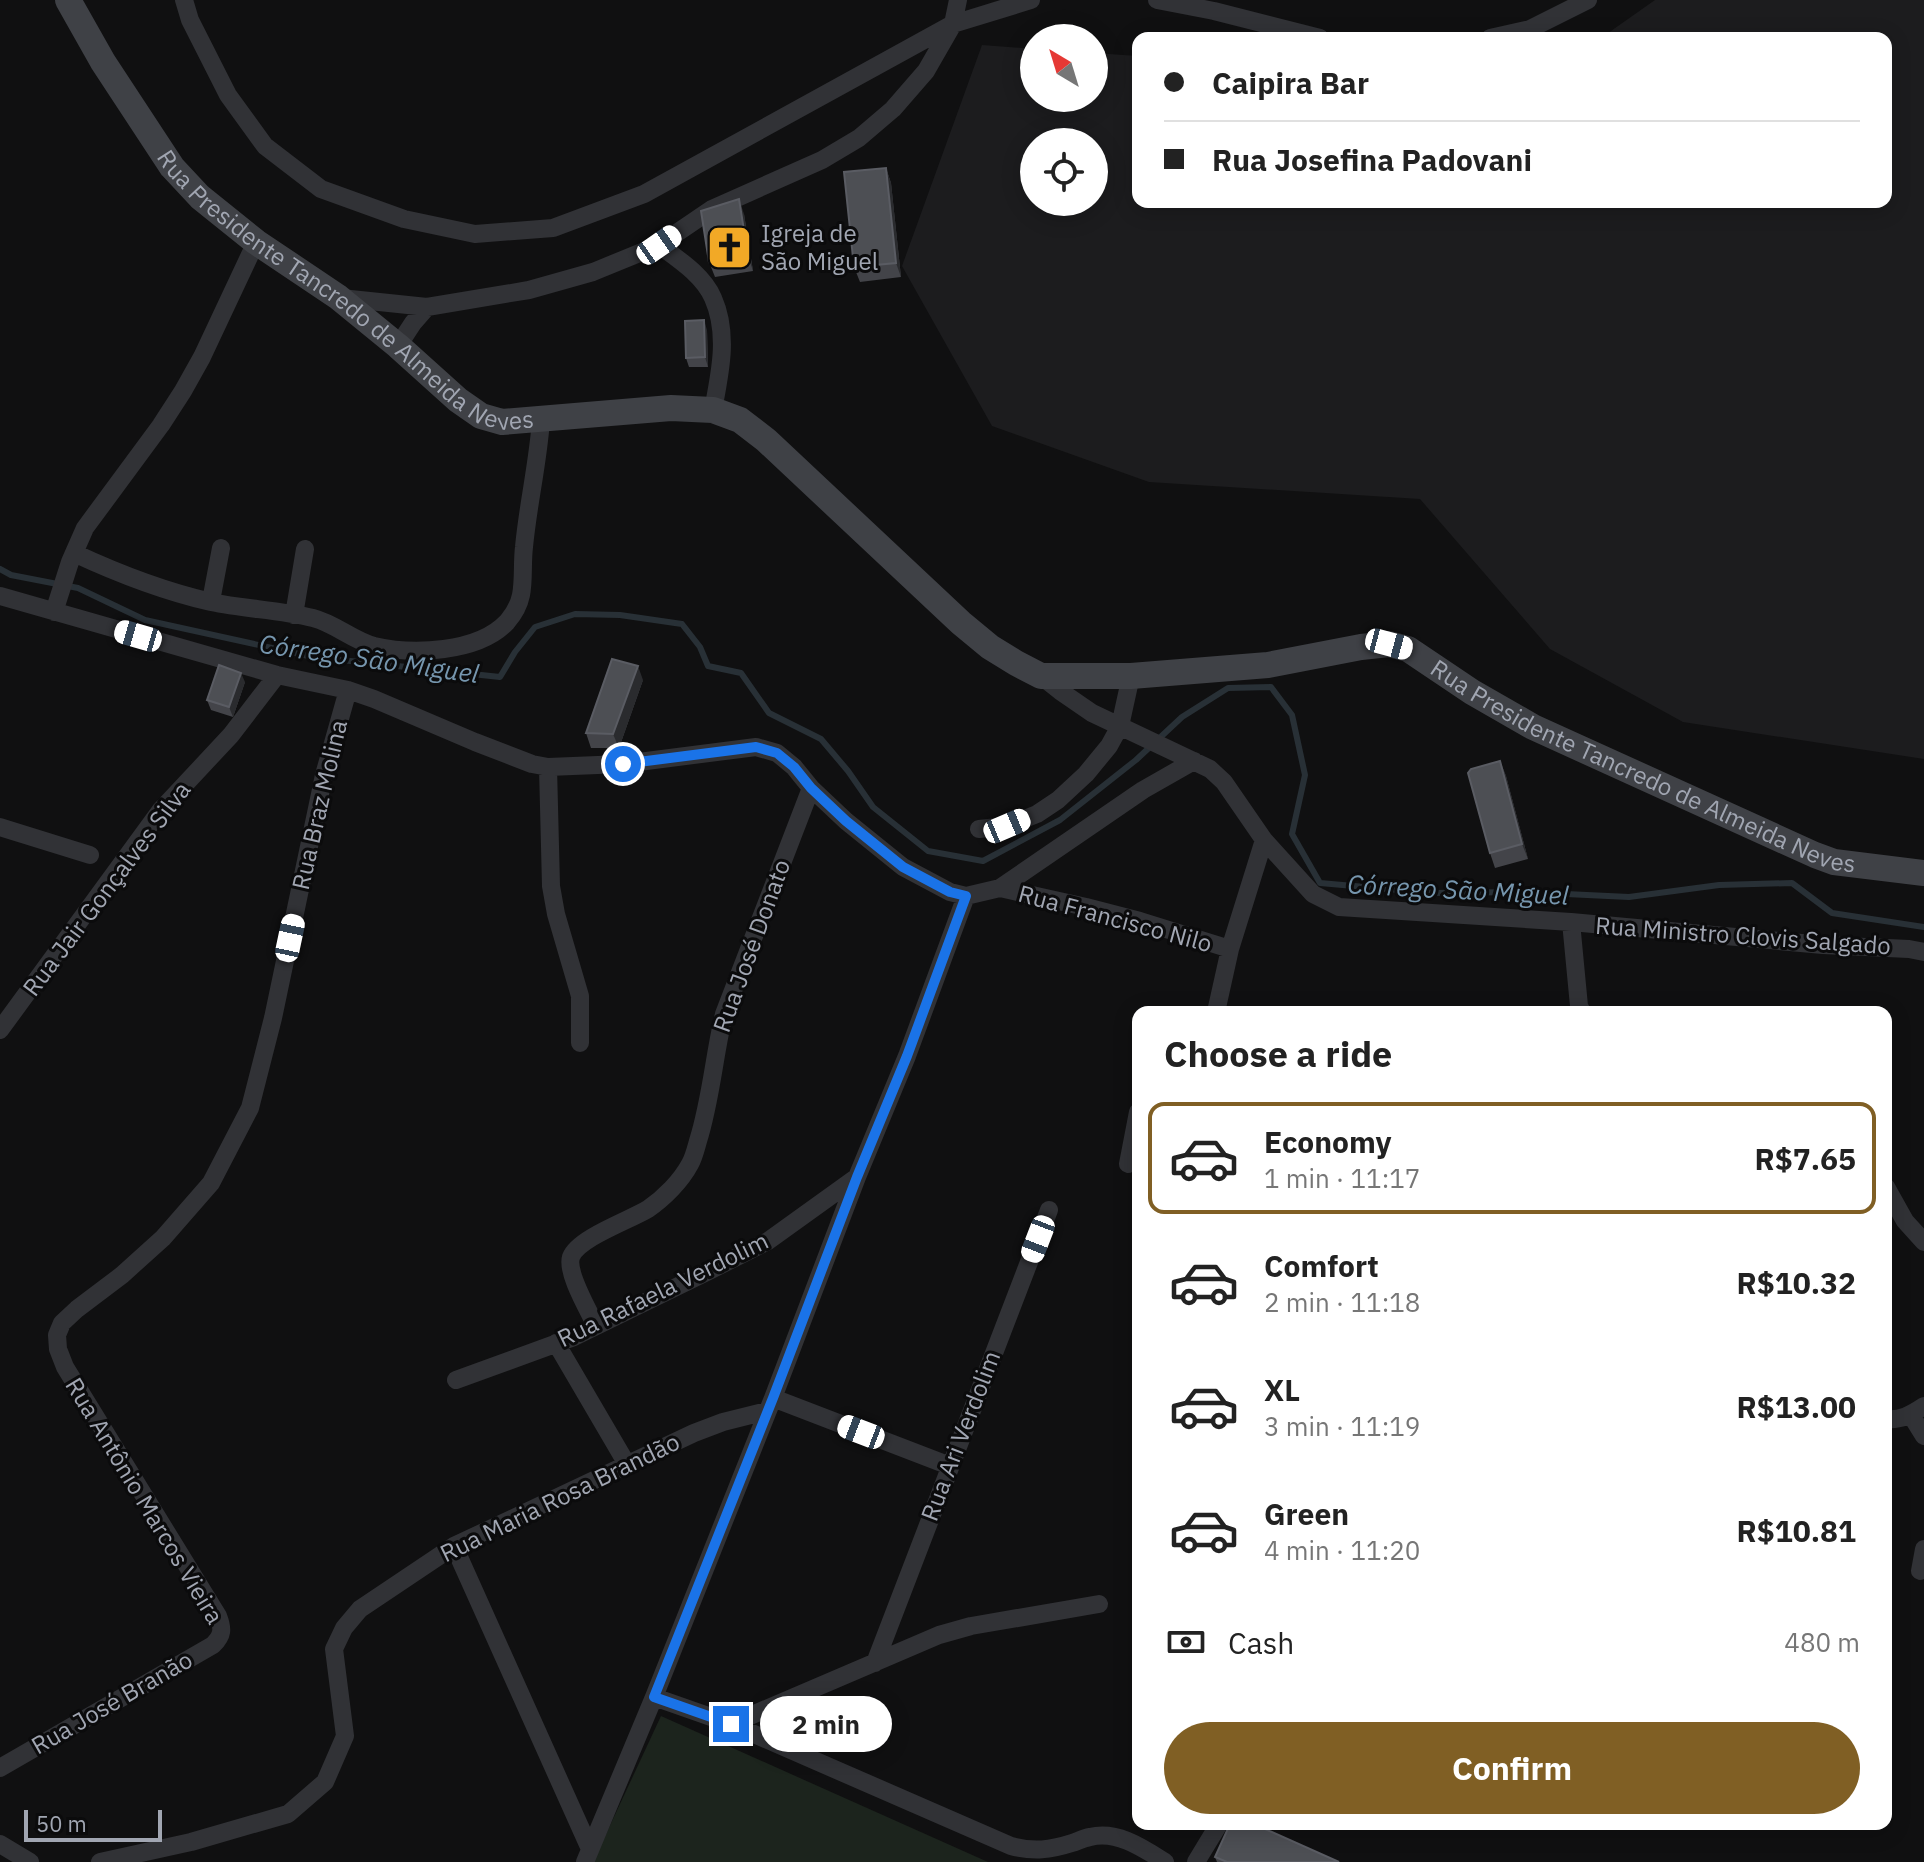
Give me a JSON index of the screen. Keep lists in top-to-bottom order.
{
  "streets": {
    "main road": ["Rua Presidente Tancredo de Almeida Neves"],
    "street": [
      "Rua Braz Molina",
      "Rua Jair Gonçalves Silva",
      "Rua Francisco Nilo",
      "Rua Ministro Clovis Salgado",
      "Rua José Donato",
      "Rua Rafaela Verdolim",
      "Rua Ari Verdolim",
      "Rua Maria Rosa Brandão",
      "Rua Antônio Marcos Vieira",
      "Rua José Branão"
    ]
  },
  "crossings": [
    ["Rua Presidente Tancredo de Almeida Neves", "Rua Ministro Clovis Salgado"],
    ["Rua Braz Molina", "Rua Antônio Marcos Vieira"],
    ["Rua José Donato", "Rua Rafaela Verdolim"],
    ["Rua Antônio Marcos Vieira", "Rua José Branão"]
  ],
  "water": ["Córrego São Miguel"],
  "places": {
    "church": ["Igreja de São Miguel"]
  },
  "scale_bar": "50 m",
  "north": "top left",
  "page": {
    "banner": ["Caipira Bar", "Rua Josefina Padovani"],
    "heading": "Choose a ride",
    "list": [
      {
        "name": "Economy",
        "note": "1 min · 11:17",
        "value": "R$7.65"
      },
      {
        "name": "Comfort",
        "note": "2 min · 11:18",
        "value": "R$10.32"
      },
      {
        "name": "XL",
        "note": "3 min · 11:19",
        "value": "R$13.00"
      },
      {
        "name": "Green",
        "note": "4 min · 11:20",
        "value": "R$10.81"
      }
    ],
    "pay": ["Cash", "480 m"],
    "bubble": "2 min",
    "buttons": "Confirm",
    "scale": "50 m"
  }
}
